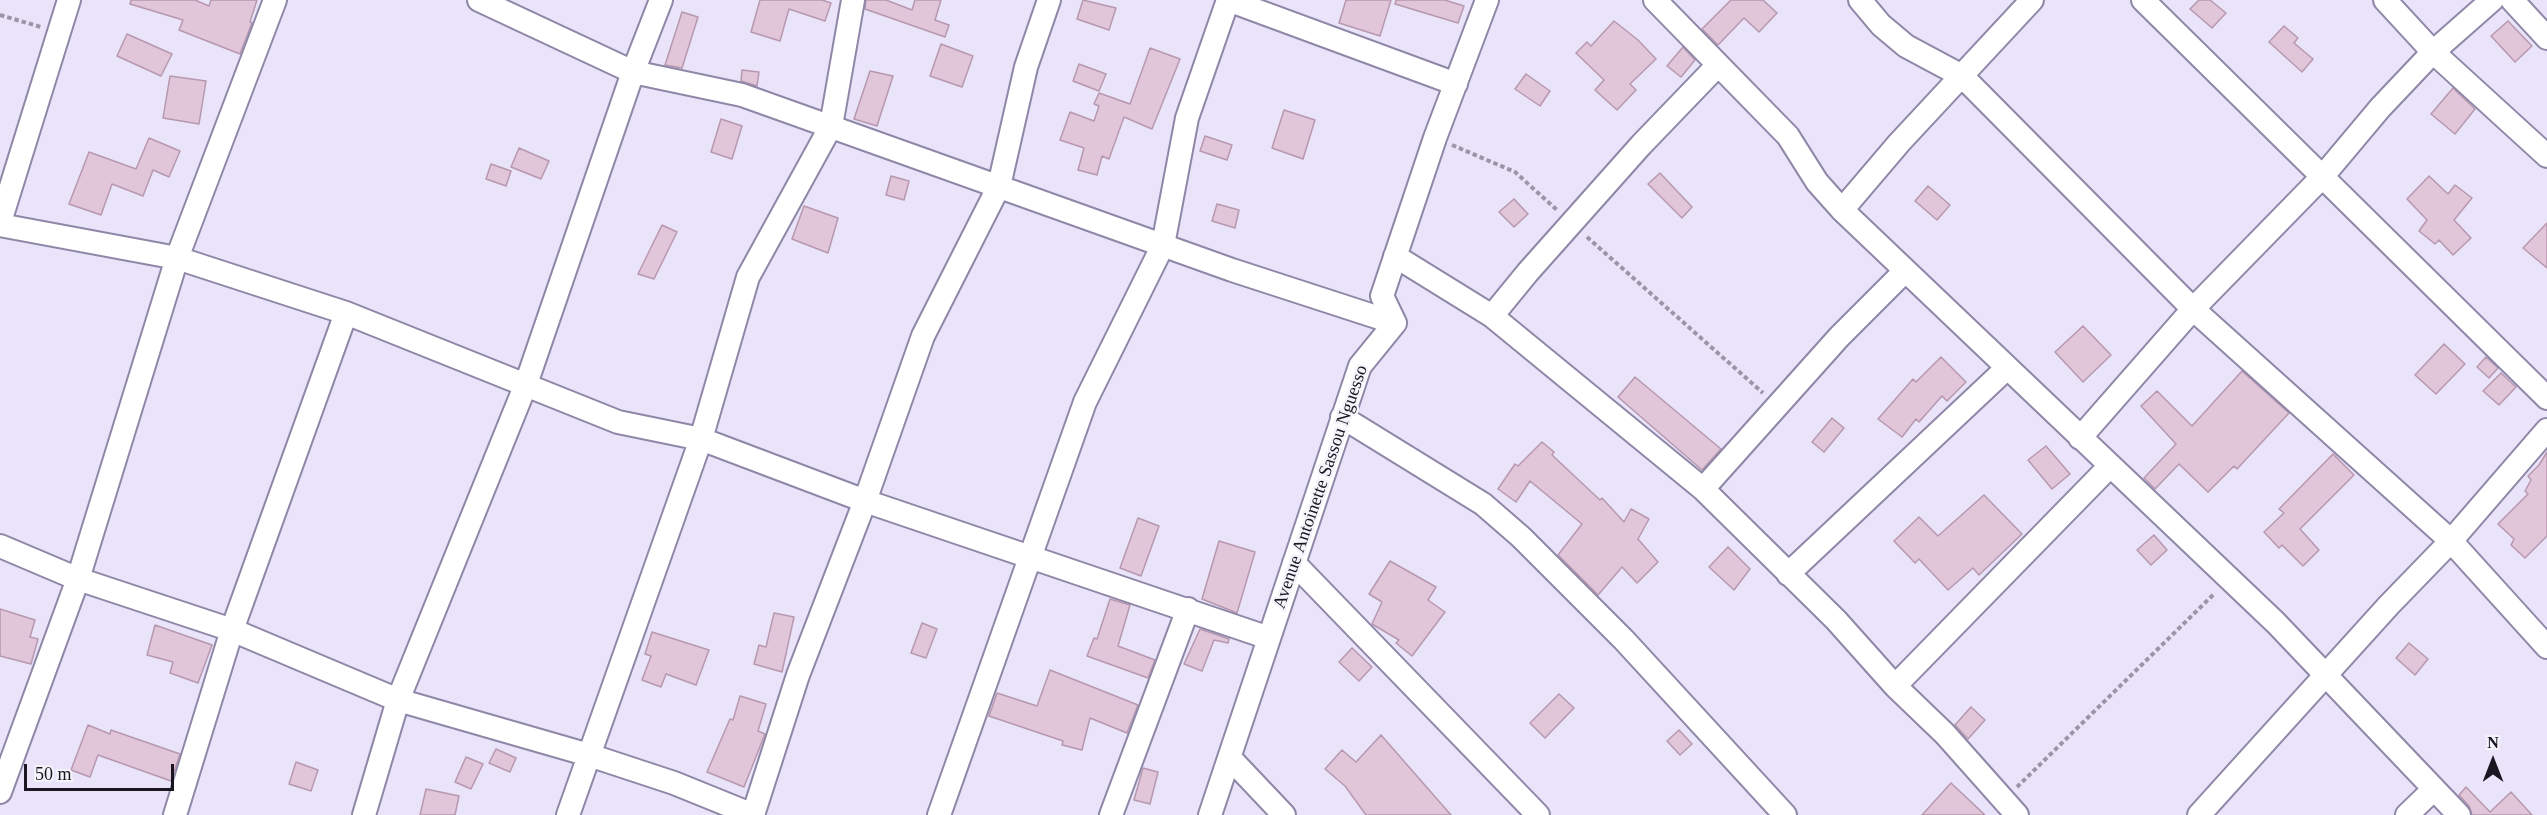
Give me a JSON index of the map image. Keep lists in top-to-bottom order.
{
  "streets": {
    "street": ["Avenue Antoinette Sassou Nguesso"]
  },
  "scale_bar": "50 m",
  "north": "top"
}
